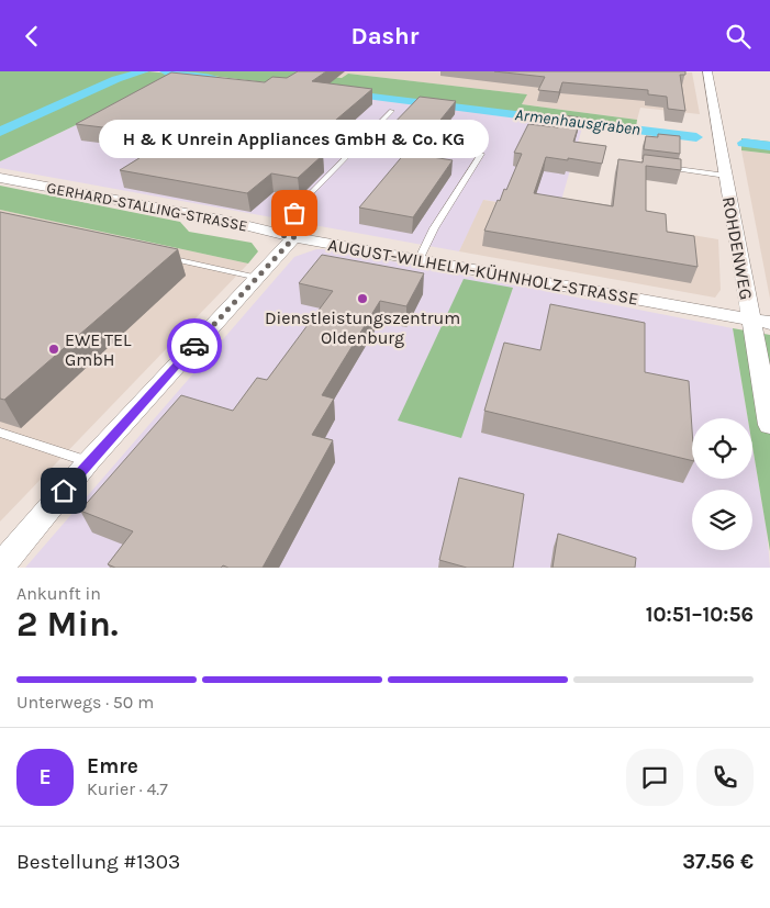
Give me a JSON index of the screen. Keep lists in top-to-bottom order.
{
  "streets": {
    "street": ["GERHARD-STALLING-STRASSE", "ROHDENWEG", "AUGUST-WILHELM-KÜHNHOLZ-STRASSE"]
  },
  "crossings": [
    ["GERHARD-STALLING-STRASSE", "AUGUST-WILHELM-KÜHNHOLZ-STRASSE"],
    ["ROHDENWEG", "AUGUST-WILHELM-KÜHNHOLZ-STRASSE"]
  ],
  "water": ["Armenhausgraben"],
  "places": ["H & K Unrein Appliances GmbH & Co. KG", "Dienstleistungszentrum Oldenburg", "EWE TEL GmbH"],
  "page": {
    "header": "Dashr",
    "bubble": "H & K Unrein Appliances GmbH & Co. KG",
    "heading": ["2 Min.", "Ankunft in", "10:51–10:56"],
    "panel": [
      "Emre",
      "Kurier · 4.7",
      "Bestellung #1303",
      "37.56 €"
    ],
    "bar": "Unterwegs · 50 m",
    "round": "E"
  }
}
